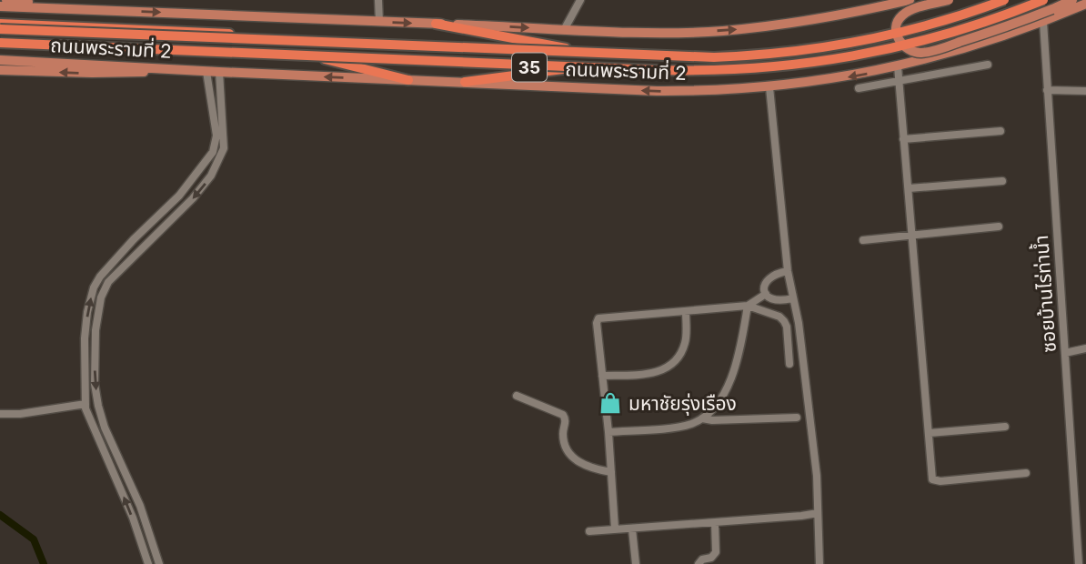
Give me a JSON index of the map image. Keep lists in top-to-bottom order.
{
  "streets": {
    "highway": ["ถนนพระรามที่ 2", "35"],
    "street": ["ซอยบ้านไร่ท่าน้ำ"]
  },
  "crossings": [
    ["ถนนพระรามที่ 2", "ซอยบ้านไร่ท่าน้ำ"]
  ],
  "places": {
    "shop": ["มหาชัยรุ่งเรือง"]
  }
}
